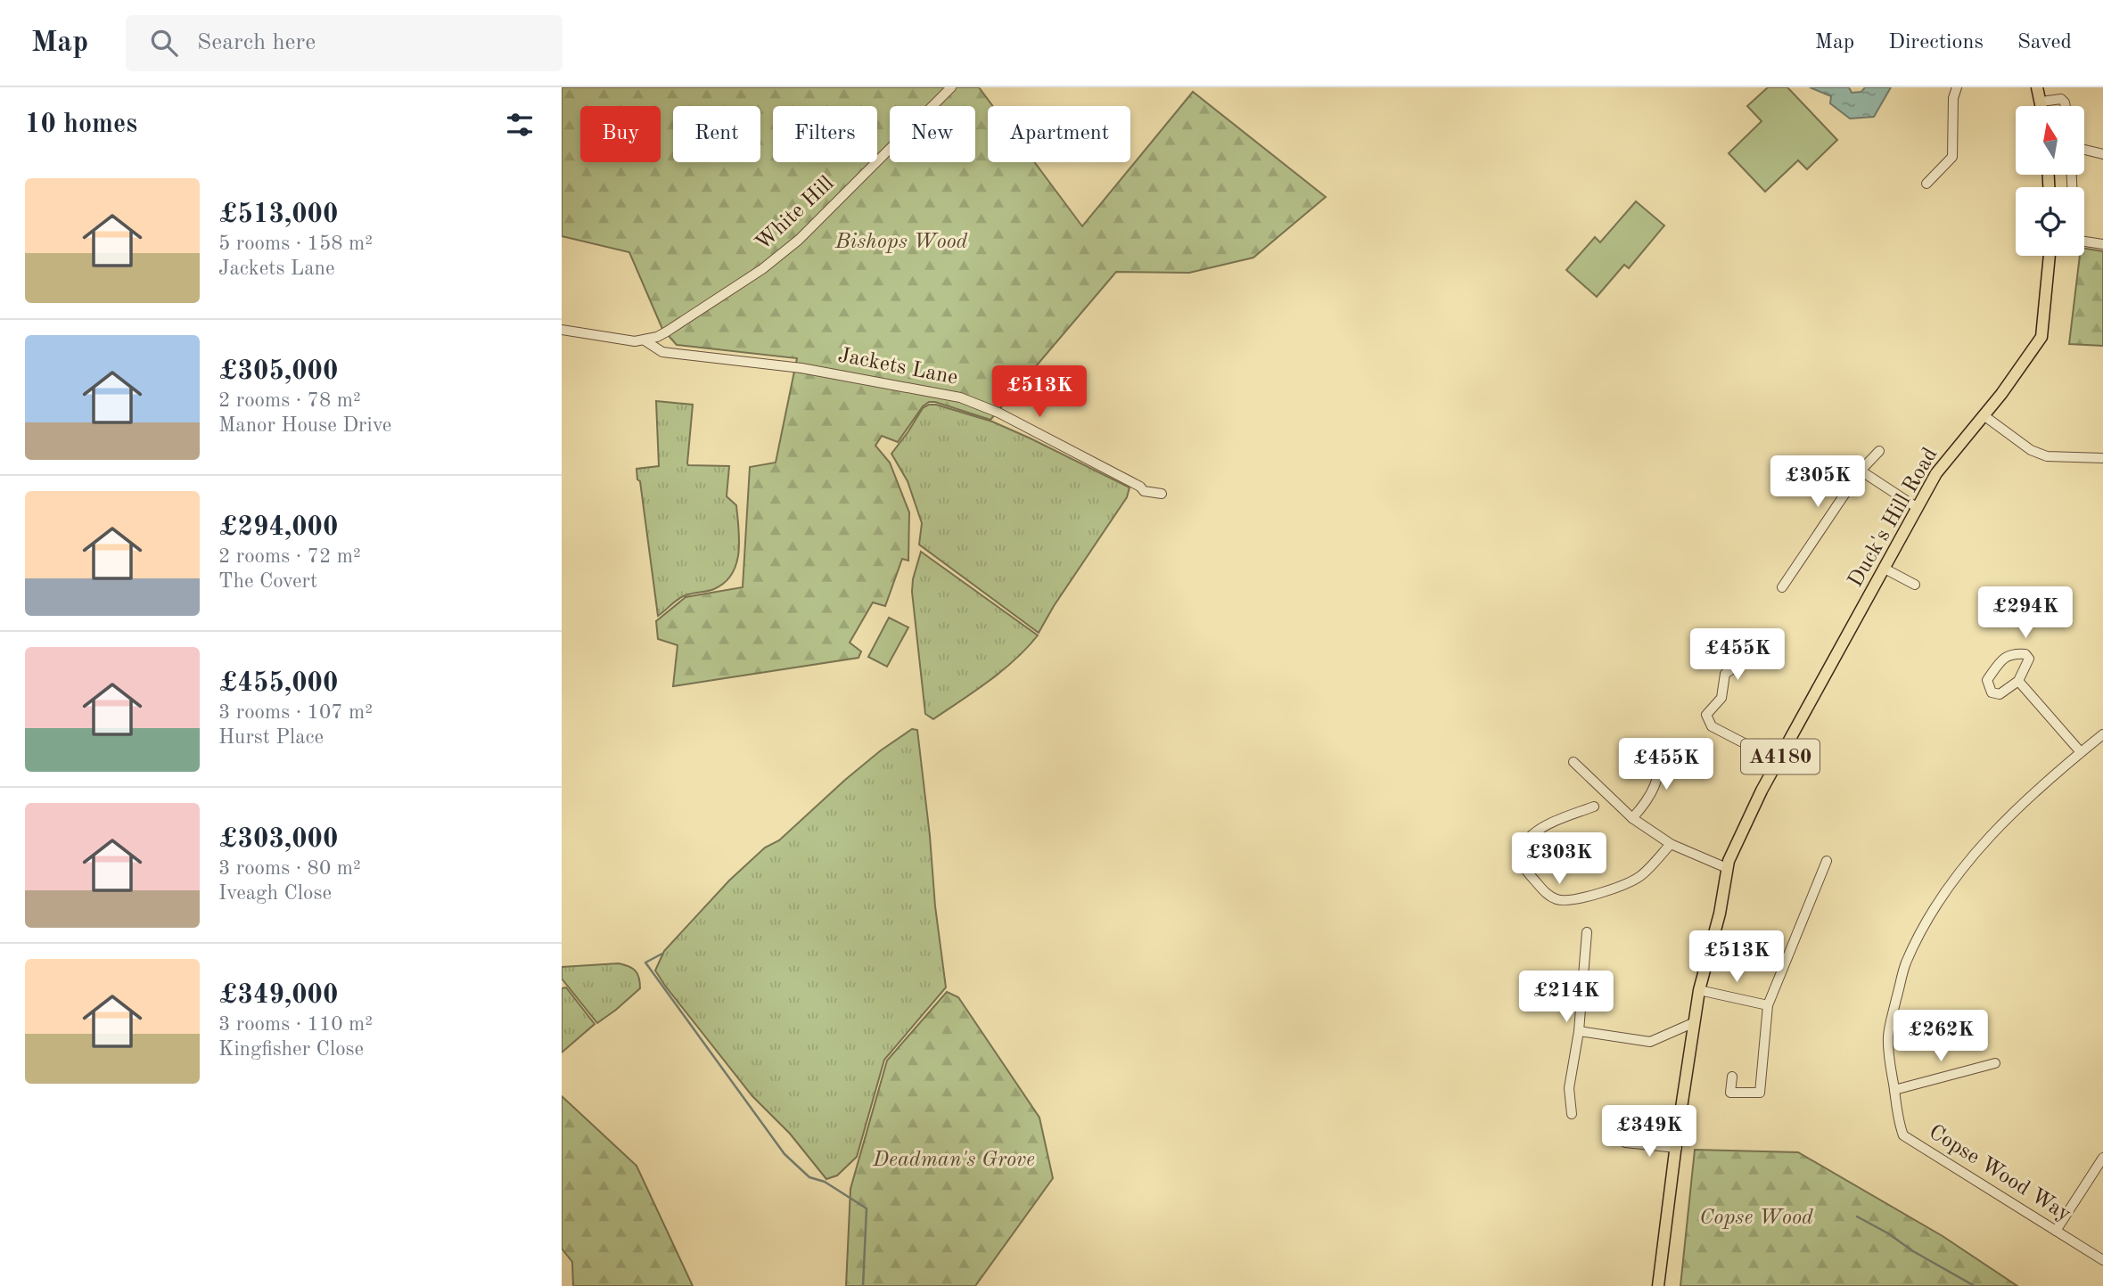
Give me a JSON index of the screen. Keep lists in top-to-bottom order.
{
  "streets": {
    "main road": ["Duck's Hill Road", "A4180"],
    "street": ["White Hill", "Jackets Lane", "Copse Wood Way"]
  },
  "crossings": [
    ["White Hill", "Jackets Lane"]
  ],
  "parks": ["Bishops Wood", "Deadman's Grove", "Copse Wood"],
  "north": "top",
  "page": {
    "header": "Map",
    "search": "Search here",
    "nav": ["Map", "Directions", "Saved"],
    "heading": "10 homes",
    "chip": [
      "Buy",
      "Rent",
      "Filters",
      "New",
      "Apartment"
    ],
    "list": [
      {
        "name": "£513,000",
        "note": "5 rooms · 158 m² · Jackets Lane"
      },
      {
        "name": "£305,000",
        "note": "2 rooms · 78 m² · Manor House Drive"
      },
      {
        "name": "£294,000",
        "note": "2 rooms · 72 m² · The Covert"
      },
      {
        "name": "£455,000",
        "note": "3 rooms · 107 m² · Hurst Place"
      },
      {
        "name": "£303,000",
        "note": "3 rooms · 80 m² · Iveagh Close"
      },
      {
        "name": "£349,000",
        "note": "3 rooms · 110 m² · Kingfisher Close"
      }
    ],
    "price": [
      "£513K",
      "£305K",
      "£294K",
      "£455K",
      "£455K",
      "£303K",
      "£513K",
      "£214K",
      "£262K",
      "£349K"
    ]
  }
}
